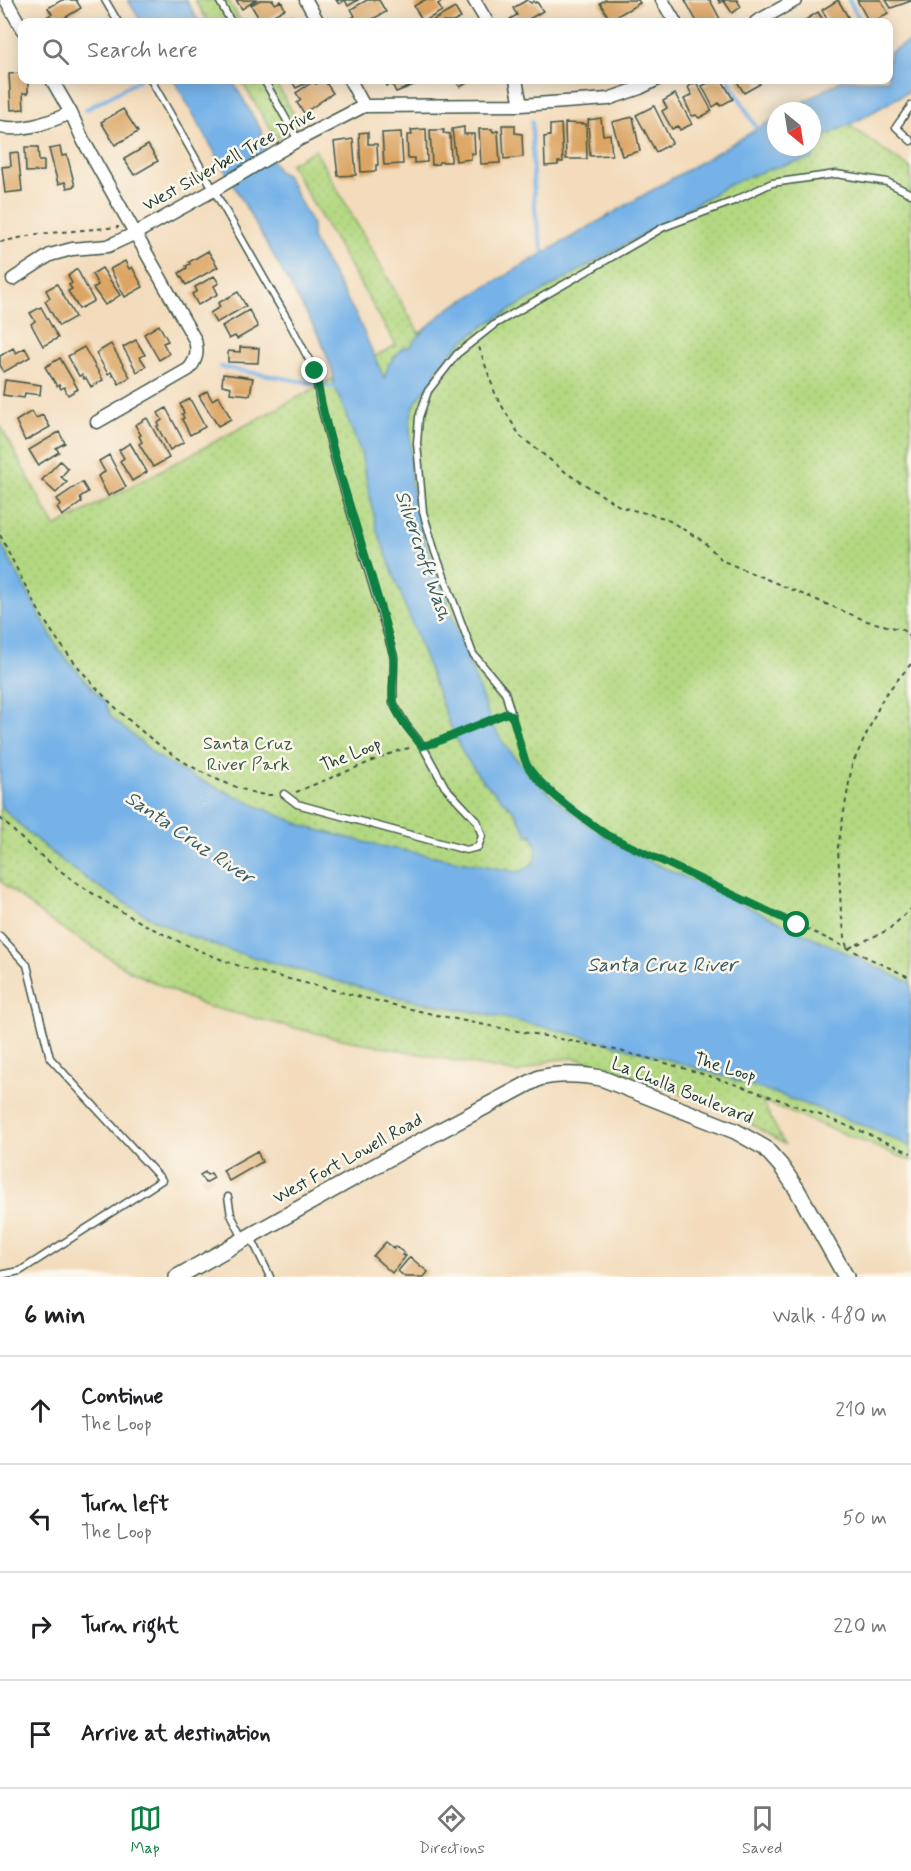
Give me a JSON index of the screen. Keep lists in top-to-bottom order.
{
  "streets": {
    "street": ["West Silverbell Tree Drive", "La Cholla Boulevard", "West Fort Lowell Road"],
    "path": ["The Loop"]
  },
  "crossings": [
    ["La Cholla Boulevard", "West Fort Lowell Road"]
  ],
  "water": ["Silvercroft Wash", "Santa Cruz River"],
  "parks": ["Santa Cruz River Park"],
  "north": "bottom right",
  "page": {
    "search": "Search here",
    "heading": ["6 min", "Walk · 480 m"],
    "list": [
      ["Continue", "The Loop", "210 m"],
      ["Turn left", "The Loop", "50 m"],
      ["Turn right", "220 m"],
      "Arrive at destination"
    ],
    "nav": ["Map", "Directions", "Saved"]
  }
}
